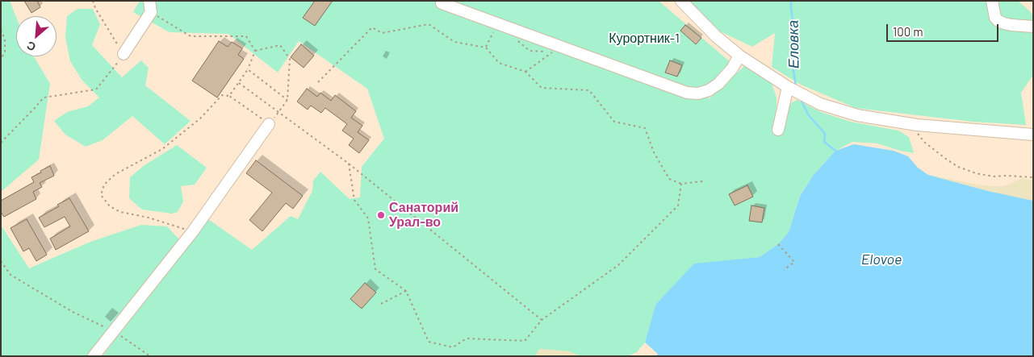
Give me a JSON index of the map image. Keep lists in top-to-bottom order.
{
  "water": ["Еловка", "Elovoe"],
  "parks": ["Курортник-1"],
  "places": ["Санаторий Урал-во"],
  "scale_bar": "100 m",
  "north": "bottom left"
}
